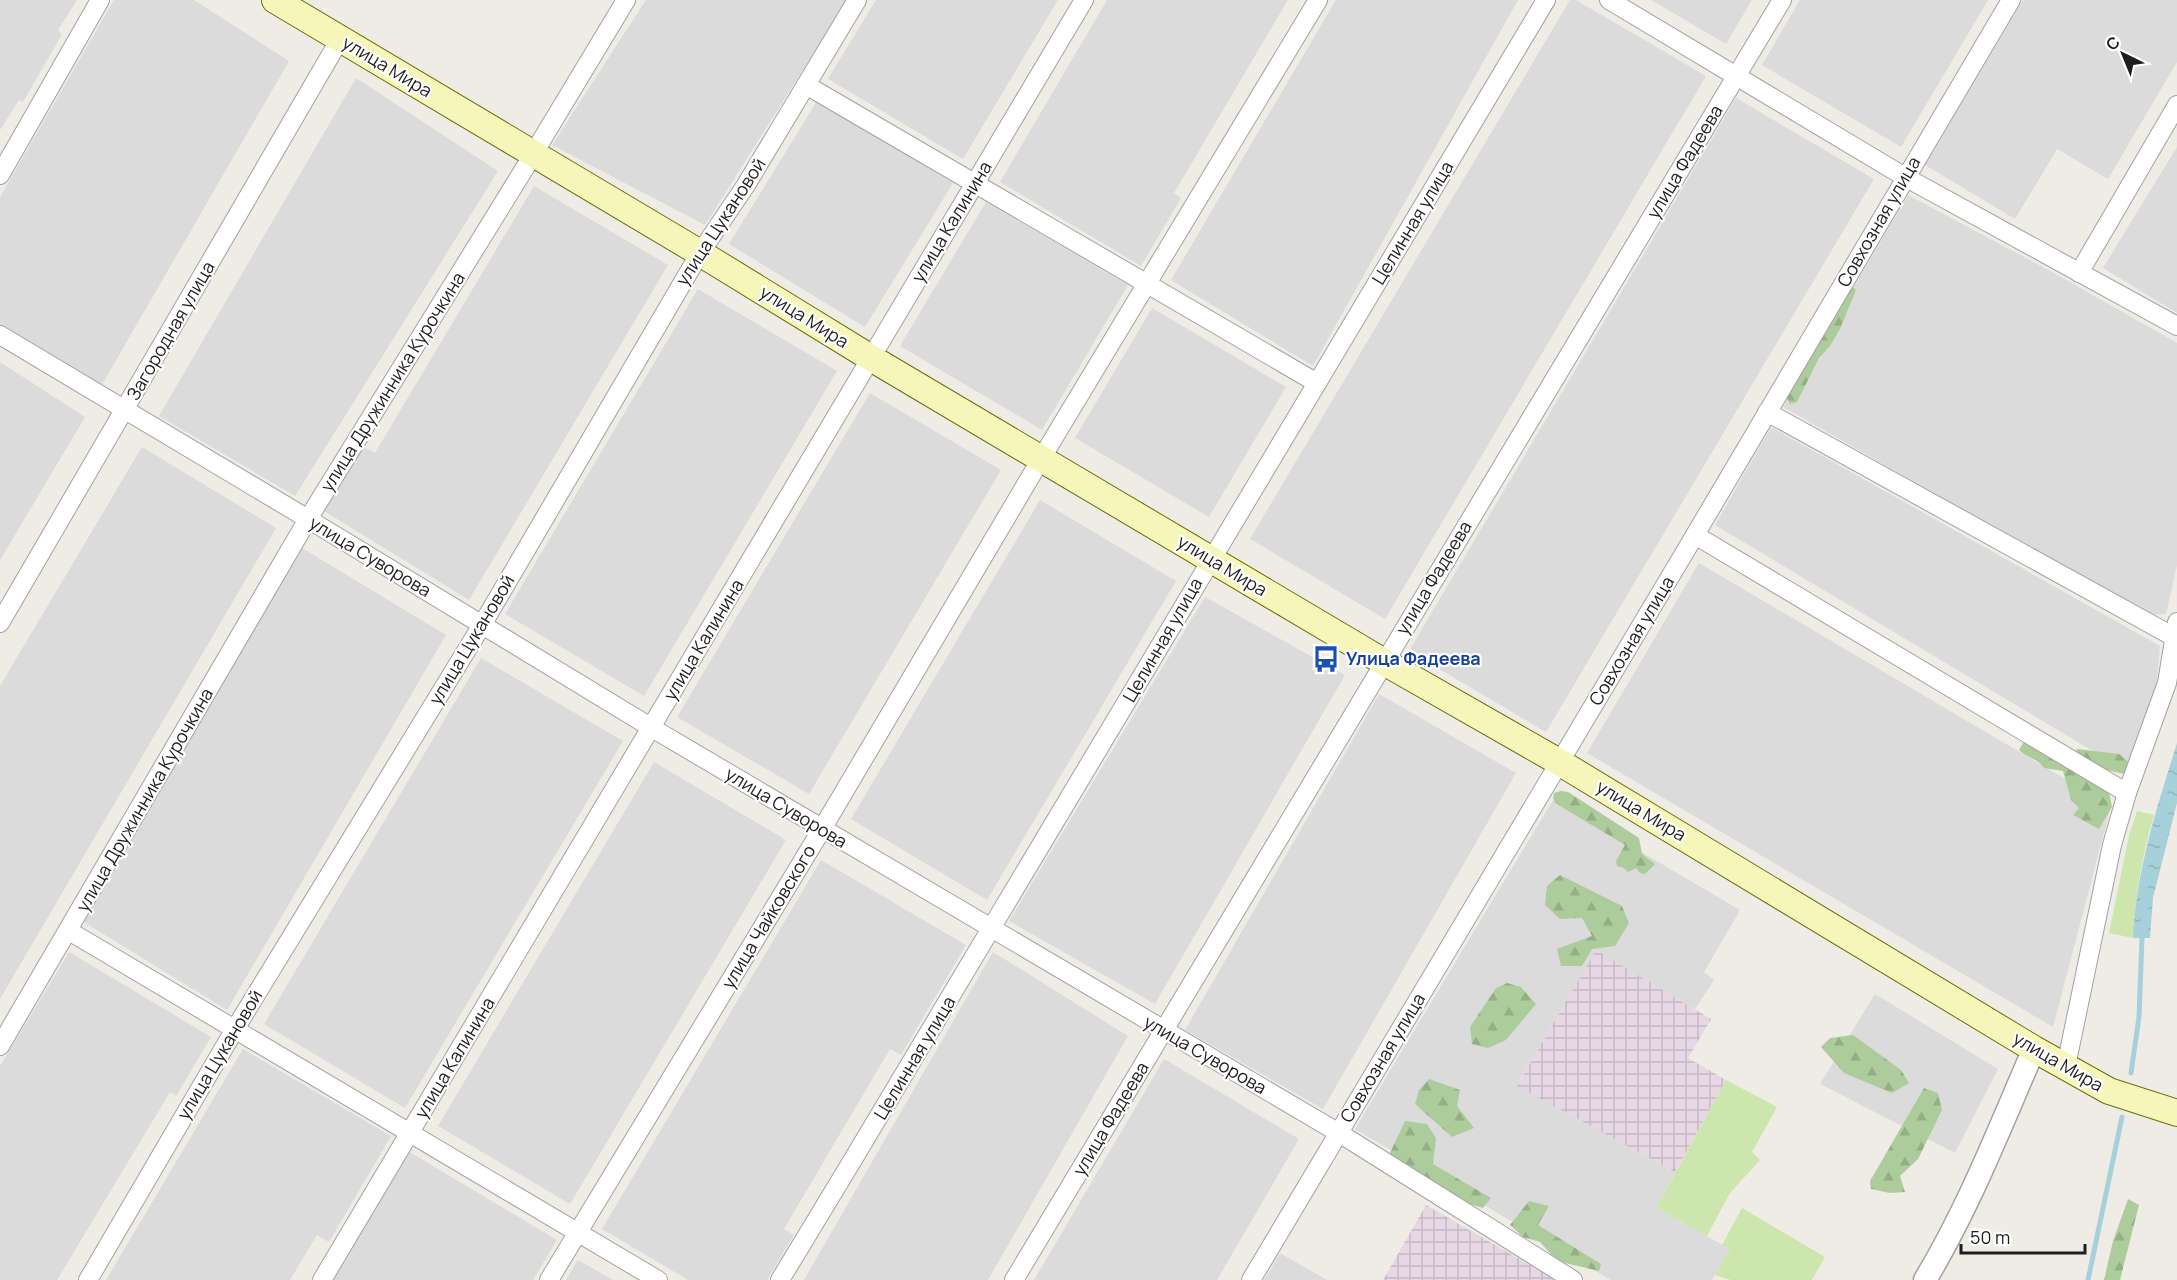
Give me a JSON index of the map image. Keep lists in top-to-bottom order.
{
  "streets": {
    "main road": ["улица Мира"],
    "street": [
      "улица Фадеева",
      "улица Цукановой",
      "улица Калинина",
      "Совхозная улица",
      "Целинная улица",
      "Загородная улица",
      "улица Дружинника Курочкина",
      "улица Суворова",
      "улица Чайковского"
    ]
  },
  "crossings": [
    ["улица Мира", "улица Фадеева"],
    ["улица Мира", "улица Цукановой"],
    ["улица Мира", "улица Калинина"],
    ["улица Мира", "Совхозная улица"],
    ["улица Мира", "Целинная улица"],
    ["улица Мира", "Загородная улица"],
    ["улица Мира", "улица Дружинника Курочкина"],
    ["улица Мира", "улица Чайковского"],
    ["улица Фадеева", "улица Суворова"],
    ["улица Цукановой", "улица Суворова"],
    ["улица Калинина", "улица Суворова"],
    ["Совхозная улица", "улица Суворова"],
    ["Целинная улица", "улица Суворова"],
    ["Загородная улица", "улица Суворова"],
    ["улица Дружинника Курочкина", "улица Суворова"],
    ["улица Суворова", "улица Чайковского"]
  ],
  "places": {
    "bus stop": ["Улица Фадеева"]
  },
  "scale_bar": "50 m",
  "north": "top left"
}
